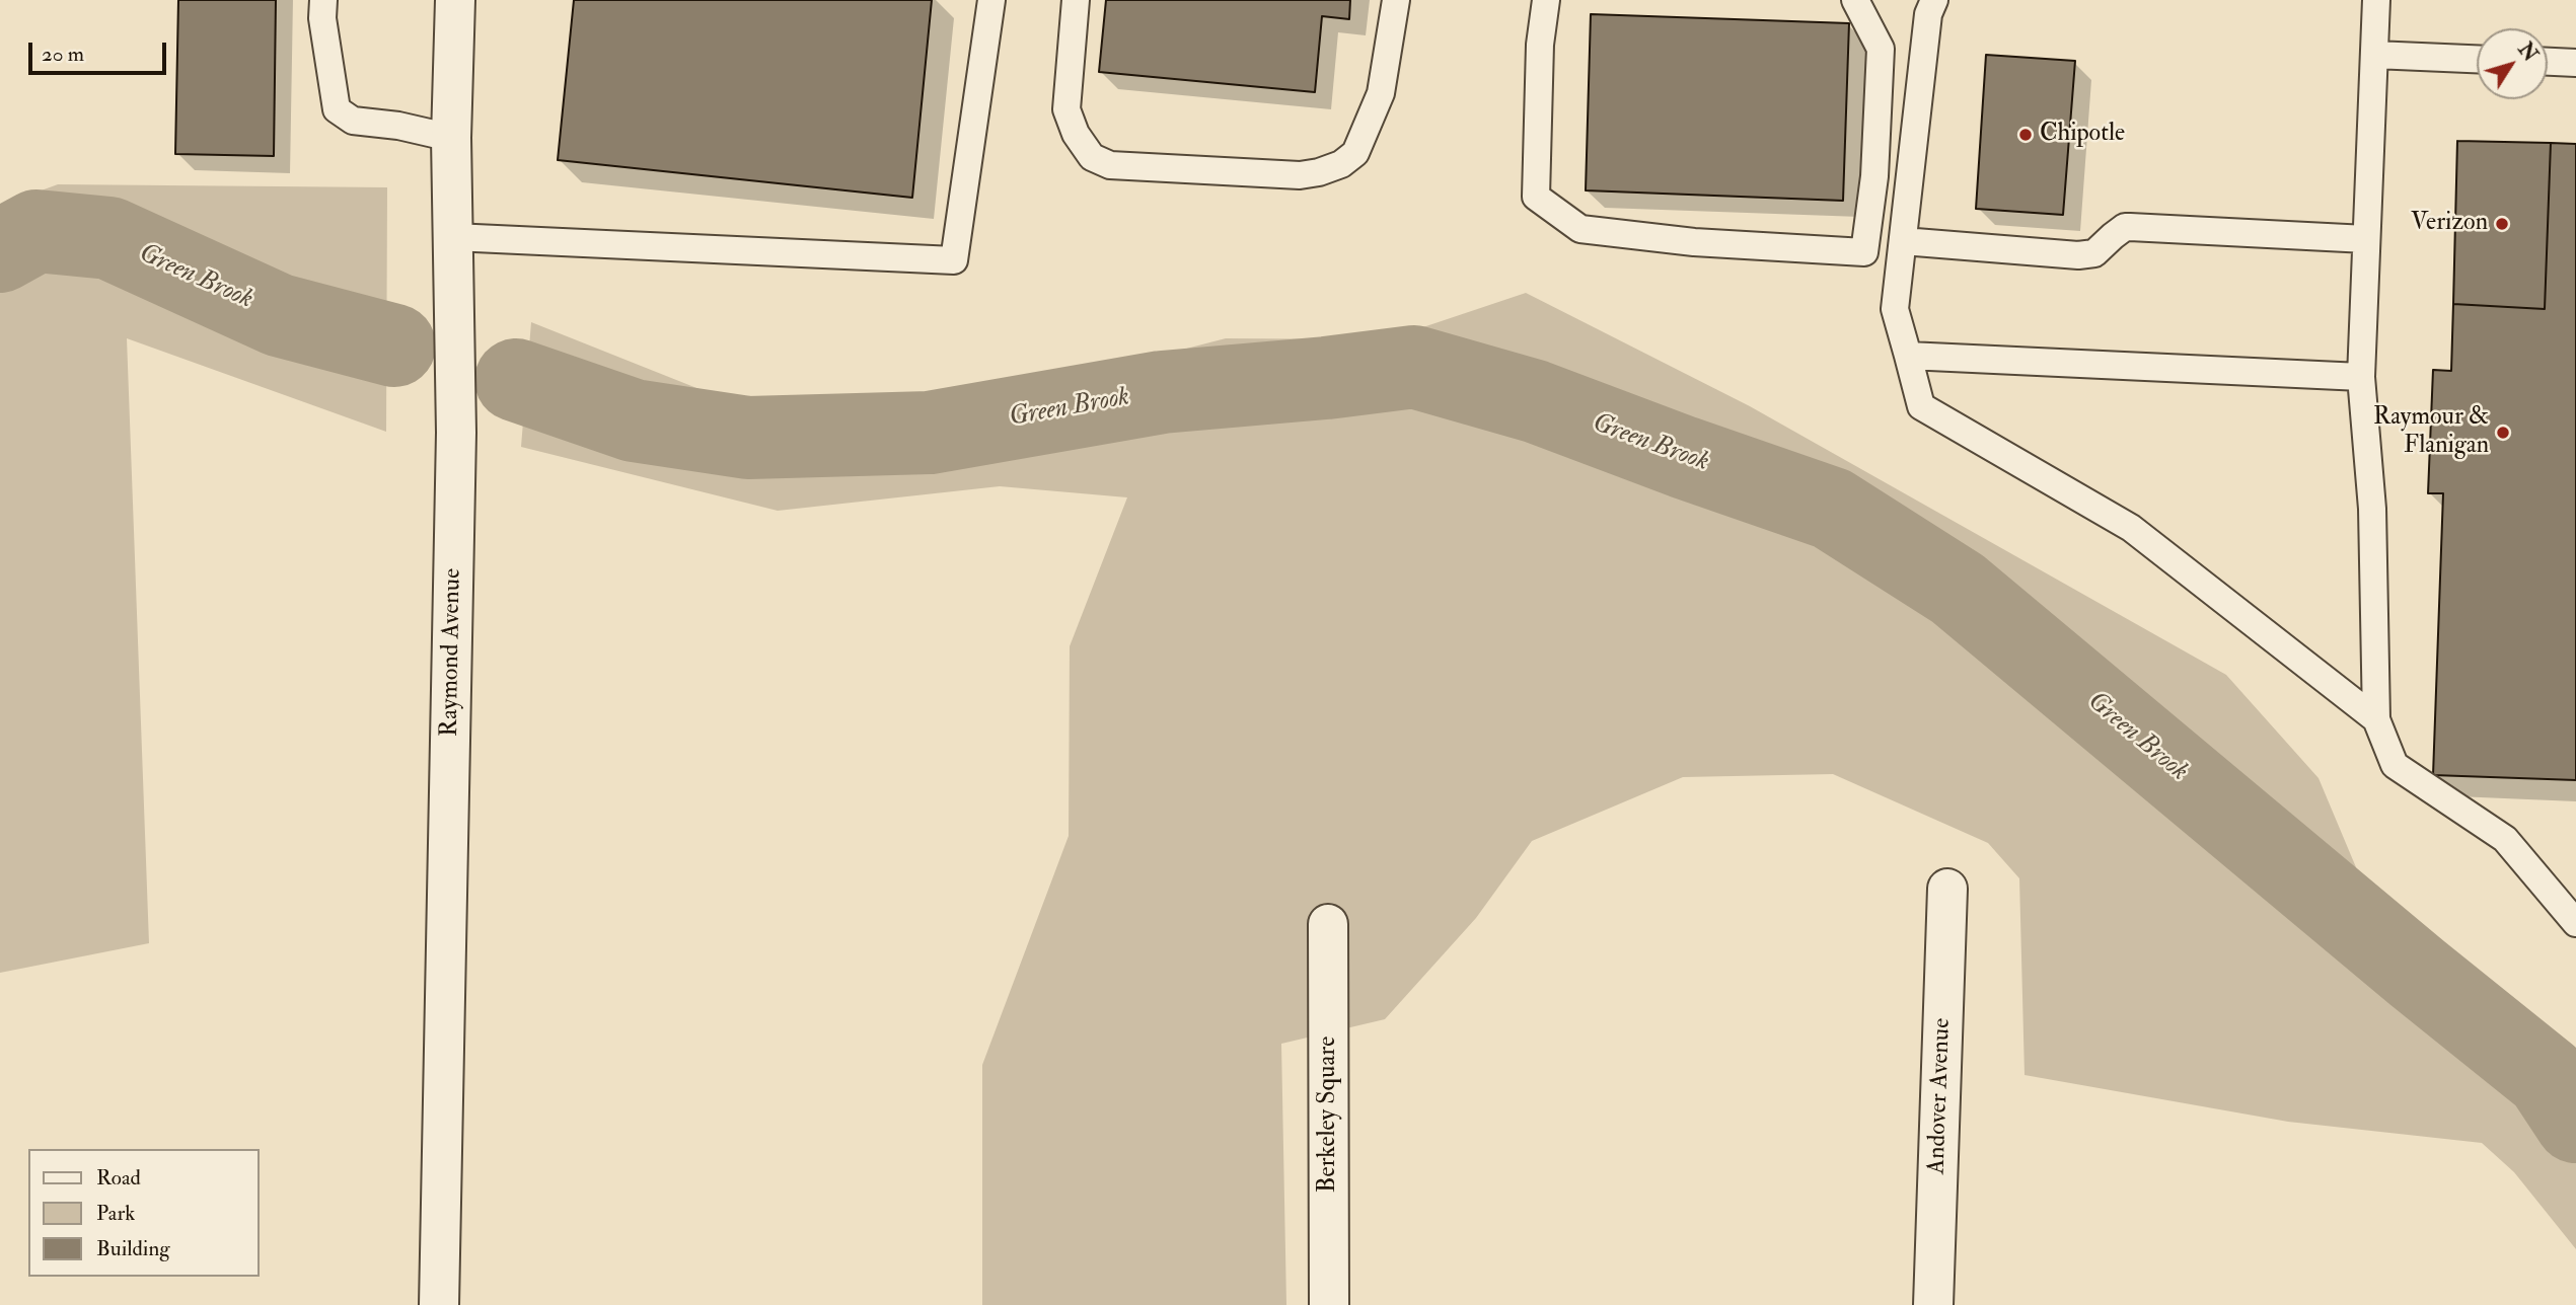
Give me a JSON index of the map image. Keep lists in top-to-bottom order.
{
  "streets": {
    "street": ["Raymond Avenue", "Andover Avenue", "Berkeley Square"]
  },
  "water": ["Green Brook"],
  "places": ["Chipotle", "Verizon", "Raymour & Flanigan"],
  "legend": ["Road", "Park", "Building"],
  "scale_bar": "20 m",
  "north": "top right"
}
